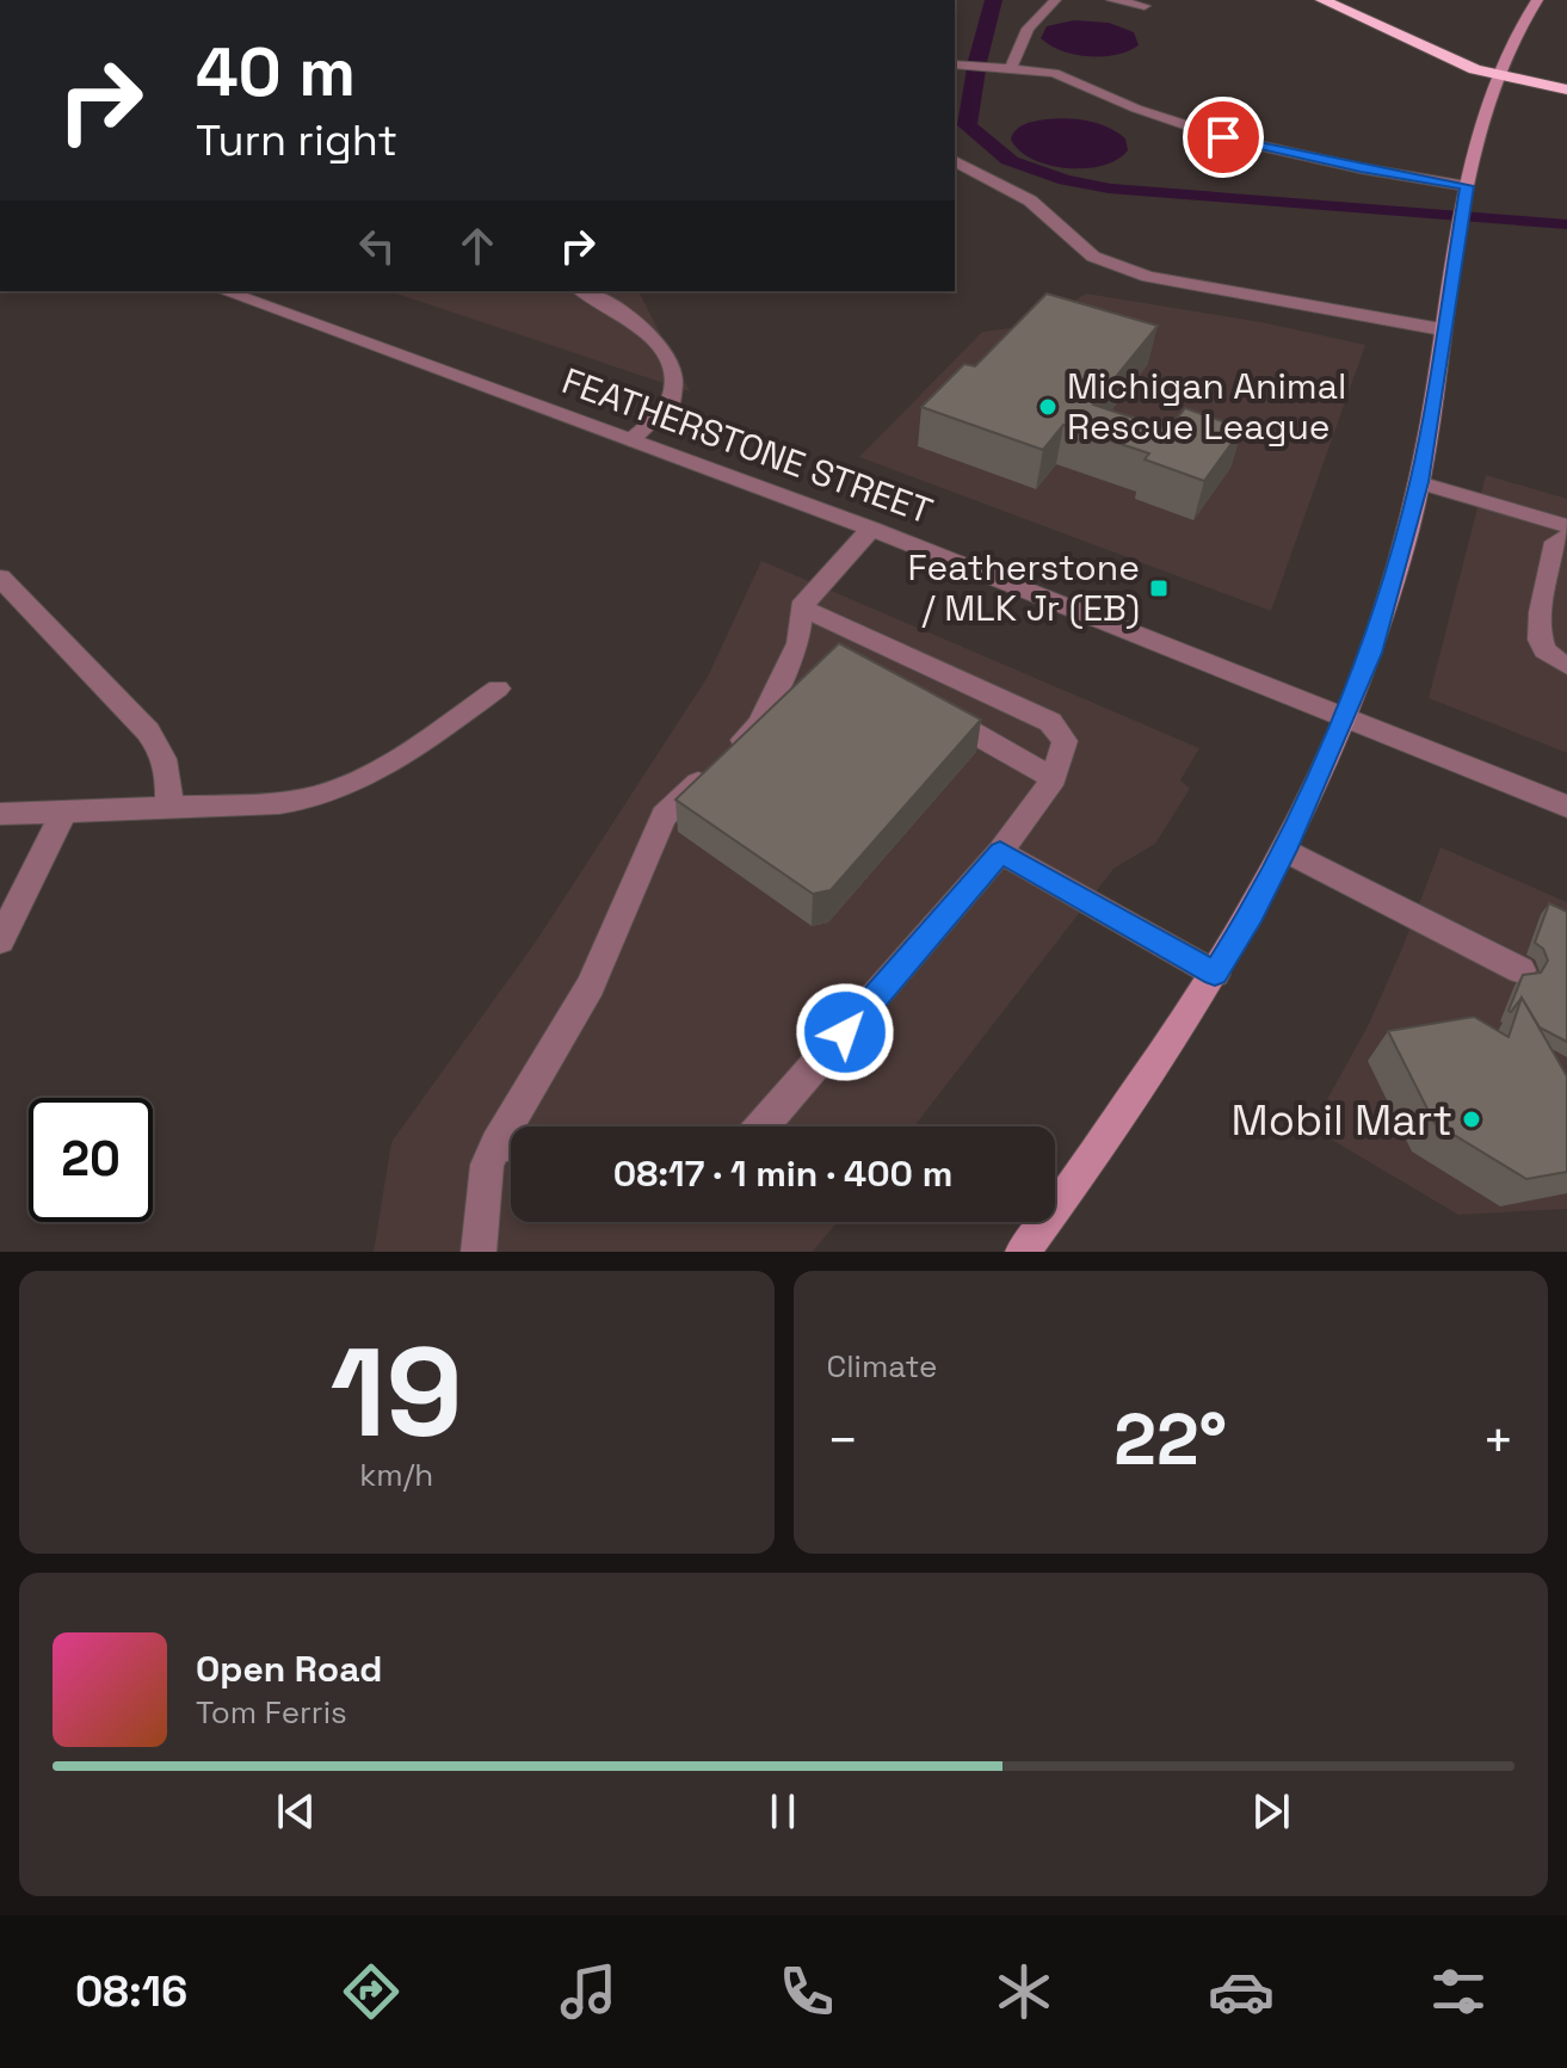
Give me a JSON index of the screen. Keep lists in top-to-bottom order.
{
  "streets": {
    "street": ["FEATHERSTONE STREET"]
  },
  "places": {
    "other": ["Michigan Animal Rescue League", "Mobil Mart"],
    "transit": ["Featherstone / MLK Jr (EB)"]
  },
  "page": {
    "turn": ["40 m", "Turn right"],
    "limit": "20",
    "trip": "08:17 · 1 min · 400 m",
    "tile": [
      ["19", "km/h"],
      "Climate"
    ],
    "heat": ["−", "22°", "+"],
    "song": ["Open Road", "Tom Ferris"],
    "tabs": "08:16"
  }
}
